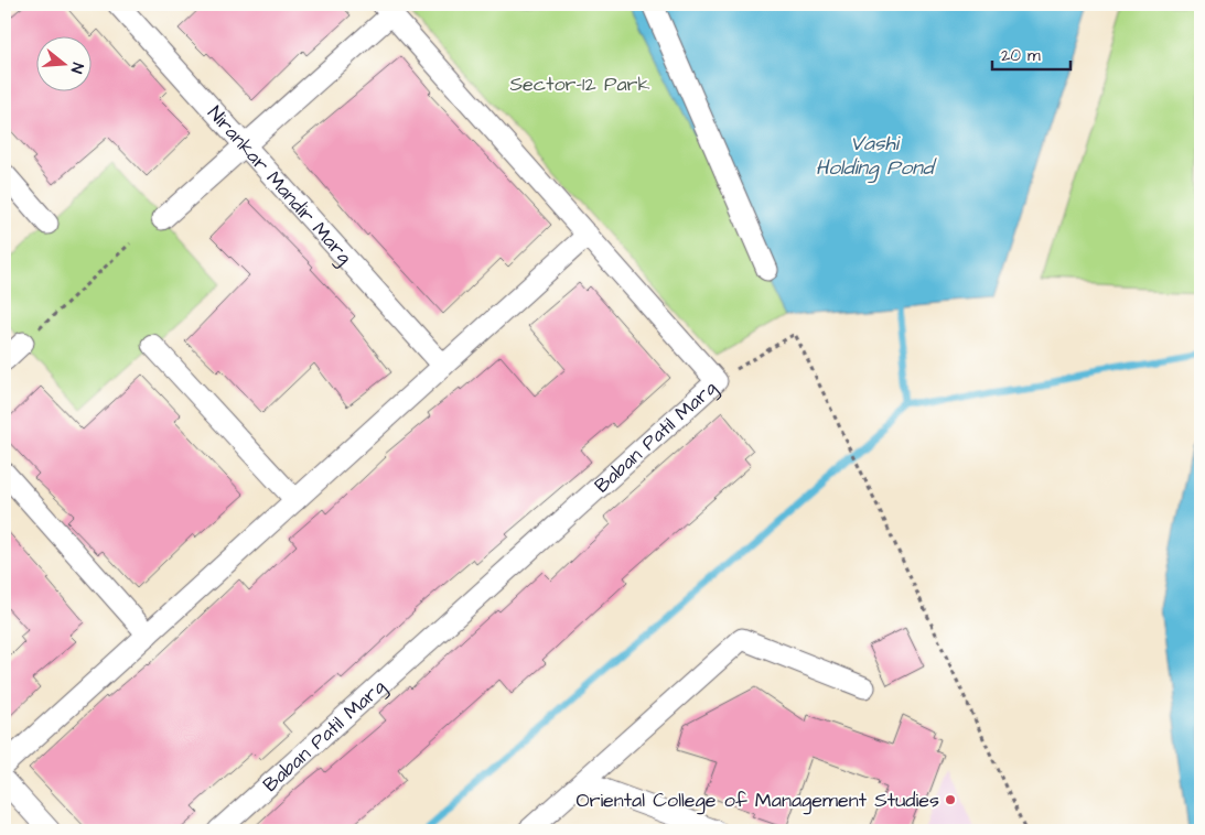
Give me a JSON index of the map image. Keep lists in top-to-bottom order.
{
  "streets": {
    "street": ["Nirankar Mandir Marg", "Baban Patil Marg"]
  },
  "water": ["Vashi Holding Pond"],
  "parks": ["Sector-12 Park"],
  "places": ["Oriental College of Management Studies"],
  "scale_bar": "20 m",
  "north": "right"
}
